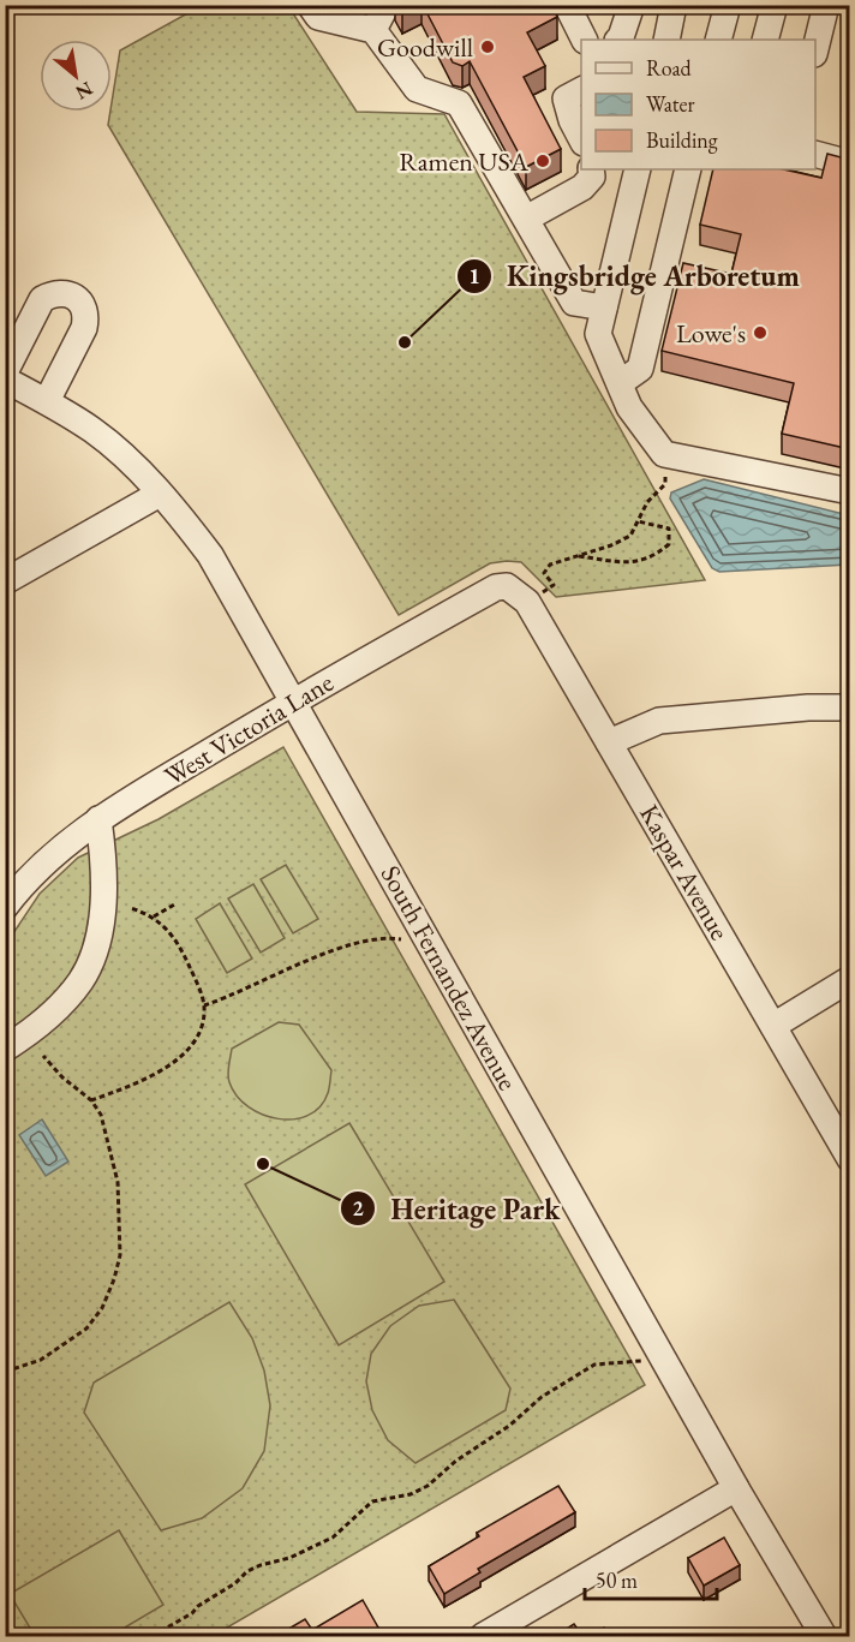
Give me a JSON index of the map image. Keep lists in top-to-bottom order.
{
  "streets": {
    "street": ["West Victoria Lane", "Kaspar Avenue", "South Fernandez Avenue"]
  },
  "crossings": [
    ["West Victoria Lane", "Kaspar Avenue"],
    ["West Victoria Lane", "South Fernandez Avenue"]
  ],
  "places": [
    "Goodwill",
    "Ramen USA",
    "Lowe's",
    "Kingsbridge Arboretum",
    "Heritage Park"
  ],
  "legend": ["Road", "Water", "Building"],
  "scale_bar": "50 m",
  "north": "bottom right"
}
